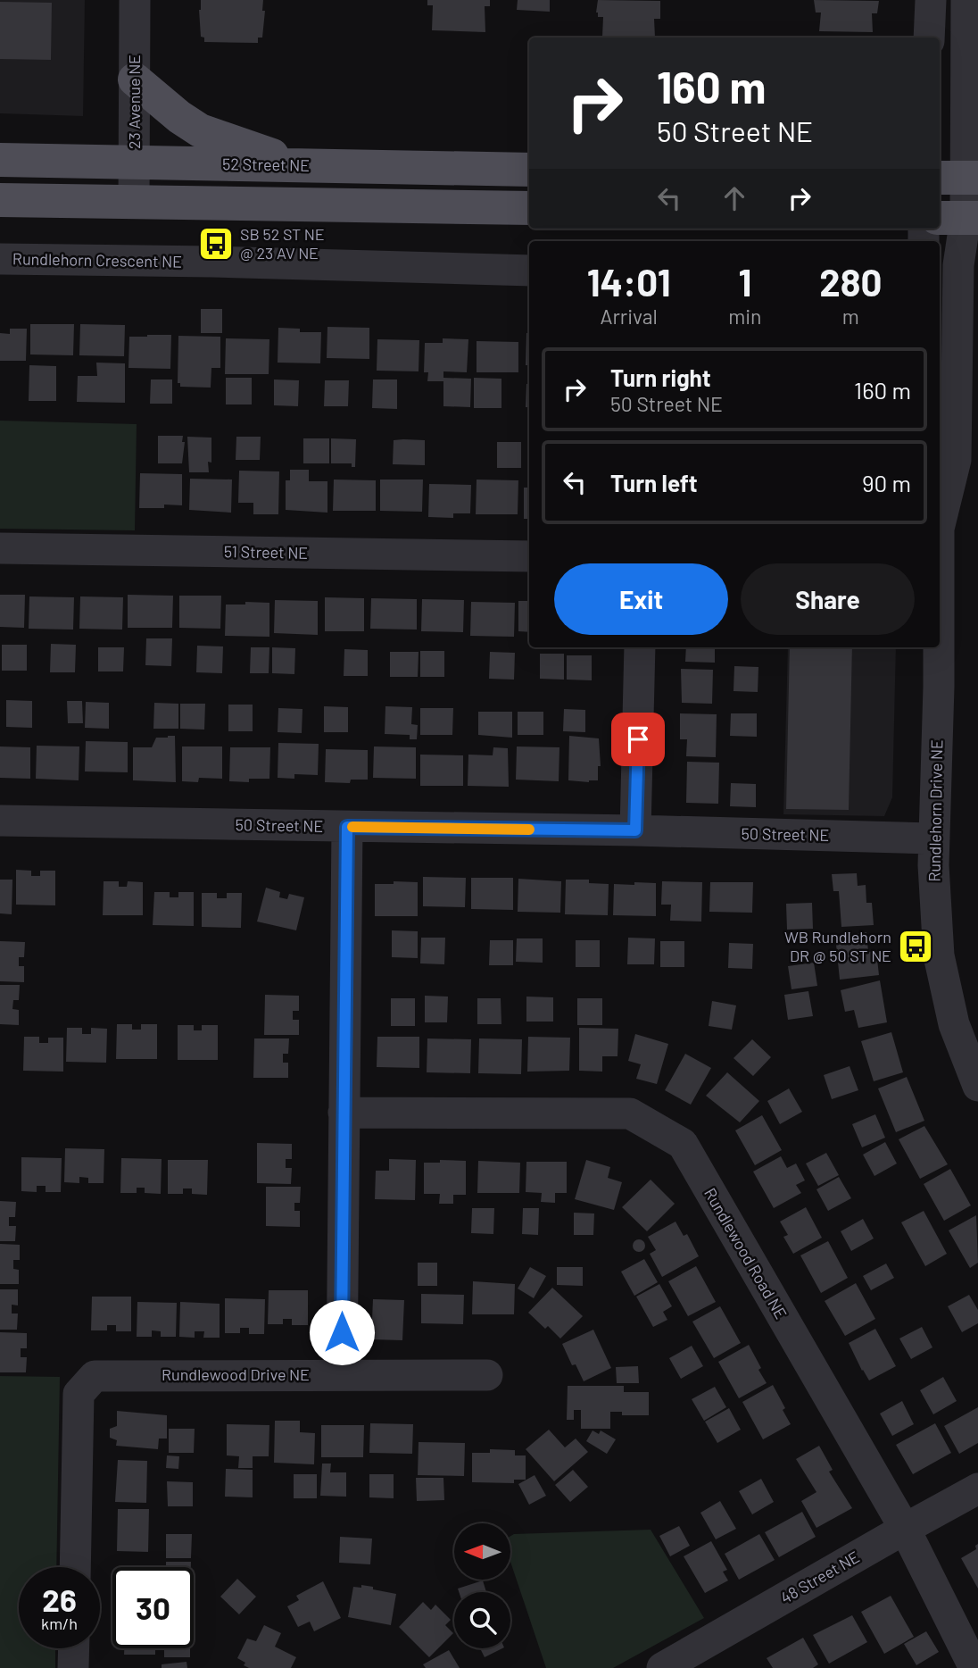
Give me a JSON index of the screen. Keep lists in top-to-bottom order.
{
  "streets": {
    "main road": ["52 Street NE"],
    "street": [
      "23 Avenue NE",
      "Rundlehorn Crescent NE",
      "51 Street NE",
      "Rundlehorn Drive NE",
      "50 Street NE",
      "Rundlewood Road NE",
      "Rundlewood Drive NE",
      "48 Street NE"
    ]
  },
  "crossings": [
    ["23 Avenue NE", "52 Street NE"],
    ["Rundlehorn Drive NE", "50 Street NE"],
    ["Rundlewood Road NE", "48 Street NE"]
  ],
  "places": {
    "bus stop": ["SB 52 ST NE @ 23 AV NE", "WB Rundlehorn DR @ 50 ST NE"]
  },
  "north": "left",
  "page": {
    "turn": ["160 m", "50 Street NE"],
    "eta": [
      "14:01",
      "Arrival",
      "1",
      "min",
      "280",
      "m"
    ],
    "list": [
      {
        "name": "Turn right",
        "note": "50 Street NE",
        "value": "160 m"
      },
      {
        "name": "Turn left",
        "value": "90 m"
      }
    ],
    "buttons": ["Exit", "Share"],
    "speed": "26 km/h",
    "limit": "30"
  }
}
